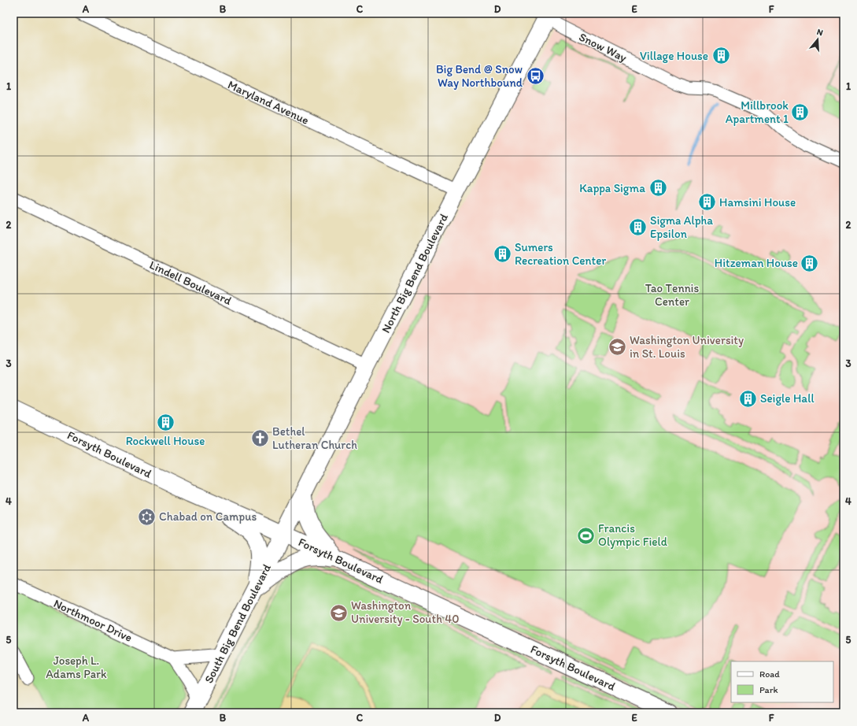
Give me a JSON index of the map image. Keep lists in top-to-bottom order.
{
  "streets": {
    "main road": ["North Big Bend Boulevard", "Forsyth Boulevard", "South Big Bend Boulevard"],
    "street": [
      "Snow Way",
      "Maryland Avenue",
      "Lindell Boulevard",
      "Northmoor Drive"
    ]
  },
  "crossings": [
    ["Snow Way", "North Big Bend Boulevard"],
    ["Maryland Avenue", "North Big Bend Boulevard"],
    ["North Big Bend Boulevard", "Lindell Boulevard"],
    ["North Big Bend Boulevard", "Forsyth Boulevard"],
    ["North Big Bend Boulevard", "South Big Bend Boulevard"],
    ["Forsyth Boulevard", "South Big Bend Boulevard"],
    ["Northmoor Drive", "South Big Bend Boulevard"]
  ],
  "parks": ["Tao Tennis Center", "Joseph L. Adams Park"],
  "places": {
    "building": [
      "Village House",
      "Millbrook Apartment 1",
      "Kappa Sigma",
      "Hamsini House",
      "Sigma Alpha Epsilon",
      "Sumers Recreation Center",
      "Hitzeman House",
      "Seigle Hall",
      "Rockwell House"
    ],
    "bus stop": ["Big Bend @ Snow Way Northbound"],
    "school or university": ["Washington University in St. Louis", "Washington University - South 40"],
    "church": ["Bethel Lutheran Church"],
    "synagogue": ["Chabad on Campus"],
    "sports": ["Francis Olympic Field"]
  },
  "legend": ["Road", "Park"],
  "north": "top",
  "grid": {
    "columns": [
      "A",
      "B",
      "C",
      "D",
      "E",
      "F"
    ],
    "rows": [
      "1",
      "2",
      "3",
      "4",
      "5"
    ]
  }
}
